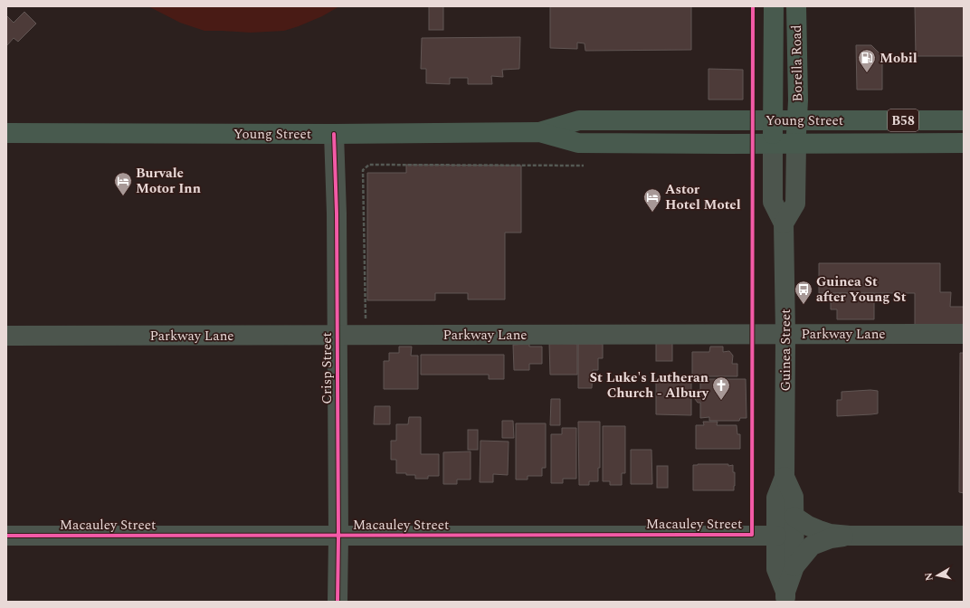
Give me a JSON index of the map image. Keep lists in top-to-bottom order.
{
  "streets": {
    "main road": ["Borella Road", "Young Street", "B58"],
    "street": [
      "Parkway Lane",
      "Guinea Street",
      "Crisp Street",
      "Macauley Street"
    ]
  },
  "crossings": [
    ["Borella Road", "Young Street"],
    ["Borella Road", "Guinea Street"],
    ["Young Street", "Guinea Street"],
    ["Young Street", "Crisp Street"],
    ["Parkway Lane", "Guinea Street"],
    ["Parkway Lane", "Crisp Street"],
    ["Guinea Street", "Macauley Street"],
    ["Crisp Street", "Macauley Street"]
  ],
  "places": {
    "fuel station": ["Mobil"],
    "hotel": ["Burvale Motor Inn", "Astor Hotel Motel"],
    "bus stop": ["Guinea St after Young St"],
    "church": ["St Luke's Lutheran Church - Albury"]
  },
  "north": "left"
}
